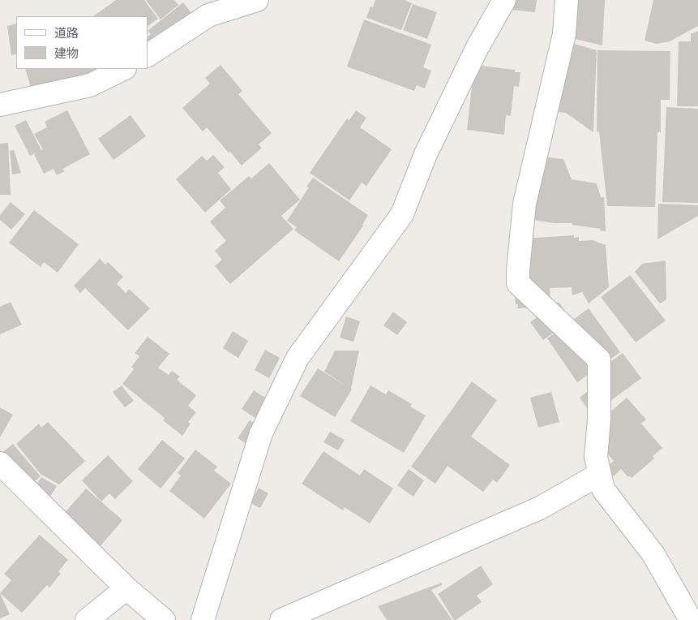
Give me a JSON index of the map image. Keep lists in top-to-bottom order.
{
  "legend": ["道路", "建物"]
}
